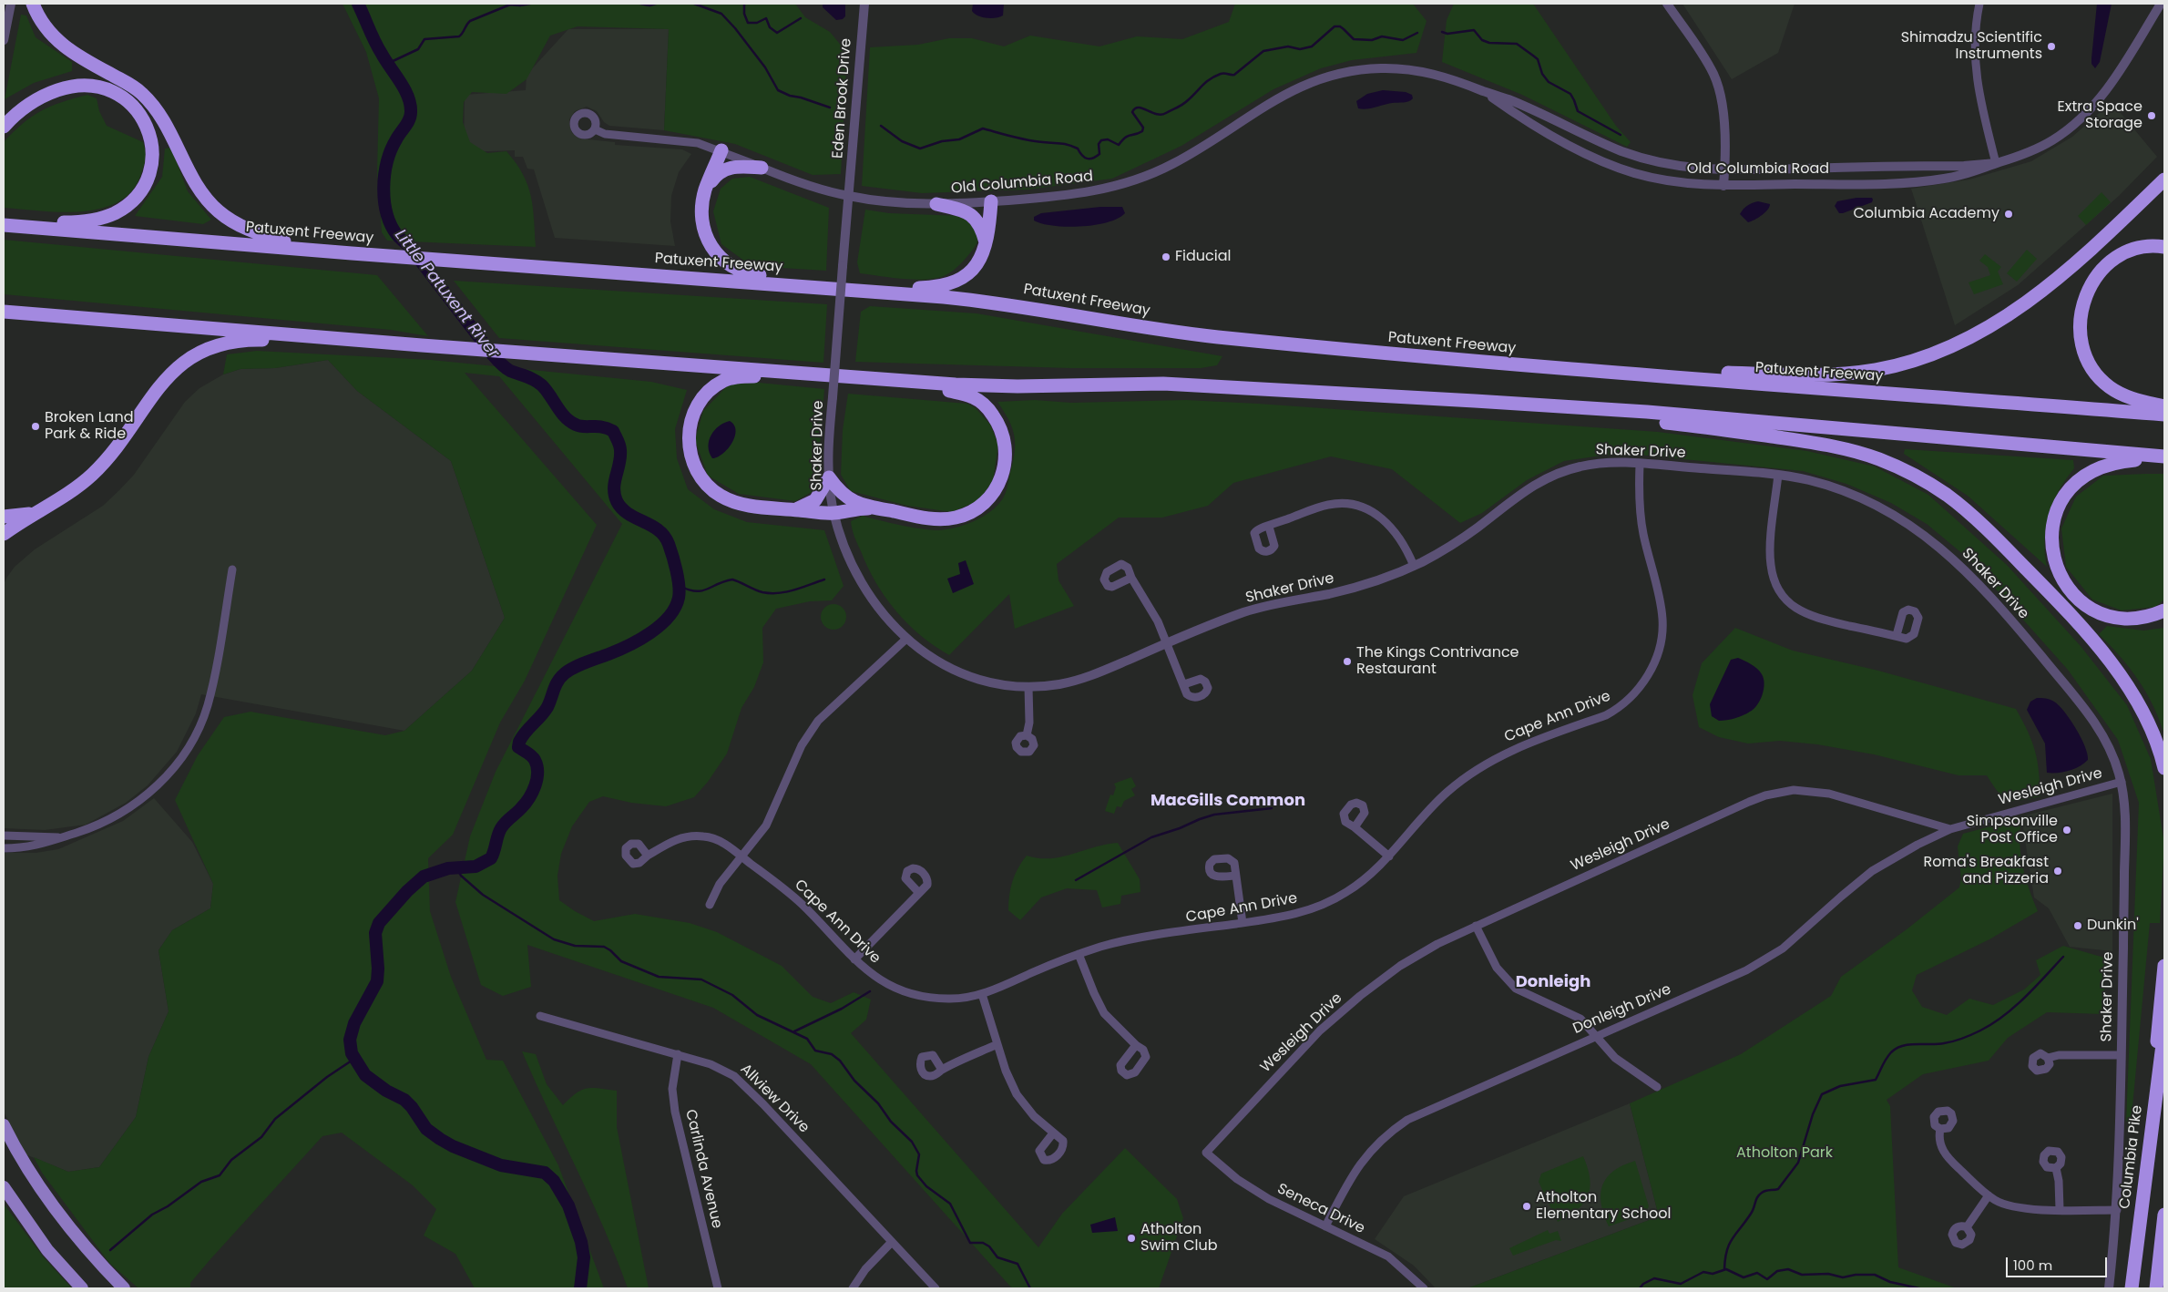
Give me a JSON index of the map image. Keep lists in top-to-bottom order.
{
  "streets": {
    "highway": ["Patuxent Freeway", "Columbia Pike"],
    "street": [
      "Eden Brook Drive",
      "Old Columbia Road",
      "Shaker Drive",
      "Cape Ann Drive",
      "Wesleigh Drive",
      "Donleigh Drive",
      "Allview Drive",
      "Carlinda Avenue",
      "Seneca Drive"
    ]
  },
  "crossings": [
    ["Eden Brook Drive", "Old Columbia Road"],
    ["Eden Brook Drive", "Shaker Drive"],
    ["Old Columbia Road", "Shaker Drive"],
    ["Shaker Drive", "Cape Ann Drive"],
    ["Shaker Drive", "Wesleigh Drive"],
    ["Wesleigh Drive", "Donleigh Drive"],
    ["Wesleigh Drive", "Seneca Drive"],
    ["Donleigh Drive", "Seneca Drive"],
    ["Allview Drive", "Carlinda Avenue"]
  ],
  "districts": ["MacGills Common", "Donleigh"],
  "water": ["Little Patuxent River"],
  "parks": ["Atholton Park"],
  "places": [
    "Shimadzu Scientific Instruments",
    "Extra Space Storage",
    "Columbia Academy",
    "Fiducial",
    "Broken Land Park & Ride",
    "The Kings Contrivance Restaurant",
    "Simpsonville Post Office",
    "Roma's Breakfast and Pizzeria",
    "Dunkin'",
    "Atholton Elementary School",
    "Atholton Swim Club"
  ],
  "scale_bar": "100 m"
}
